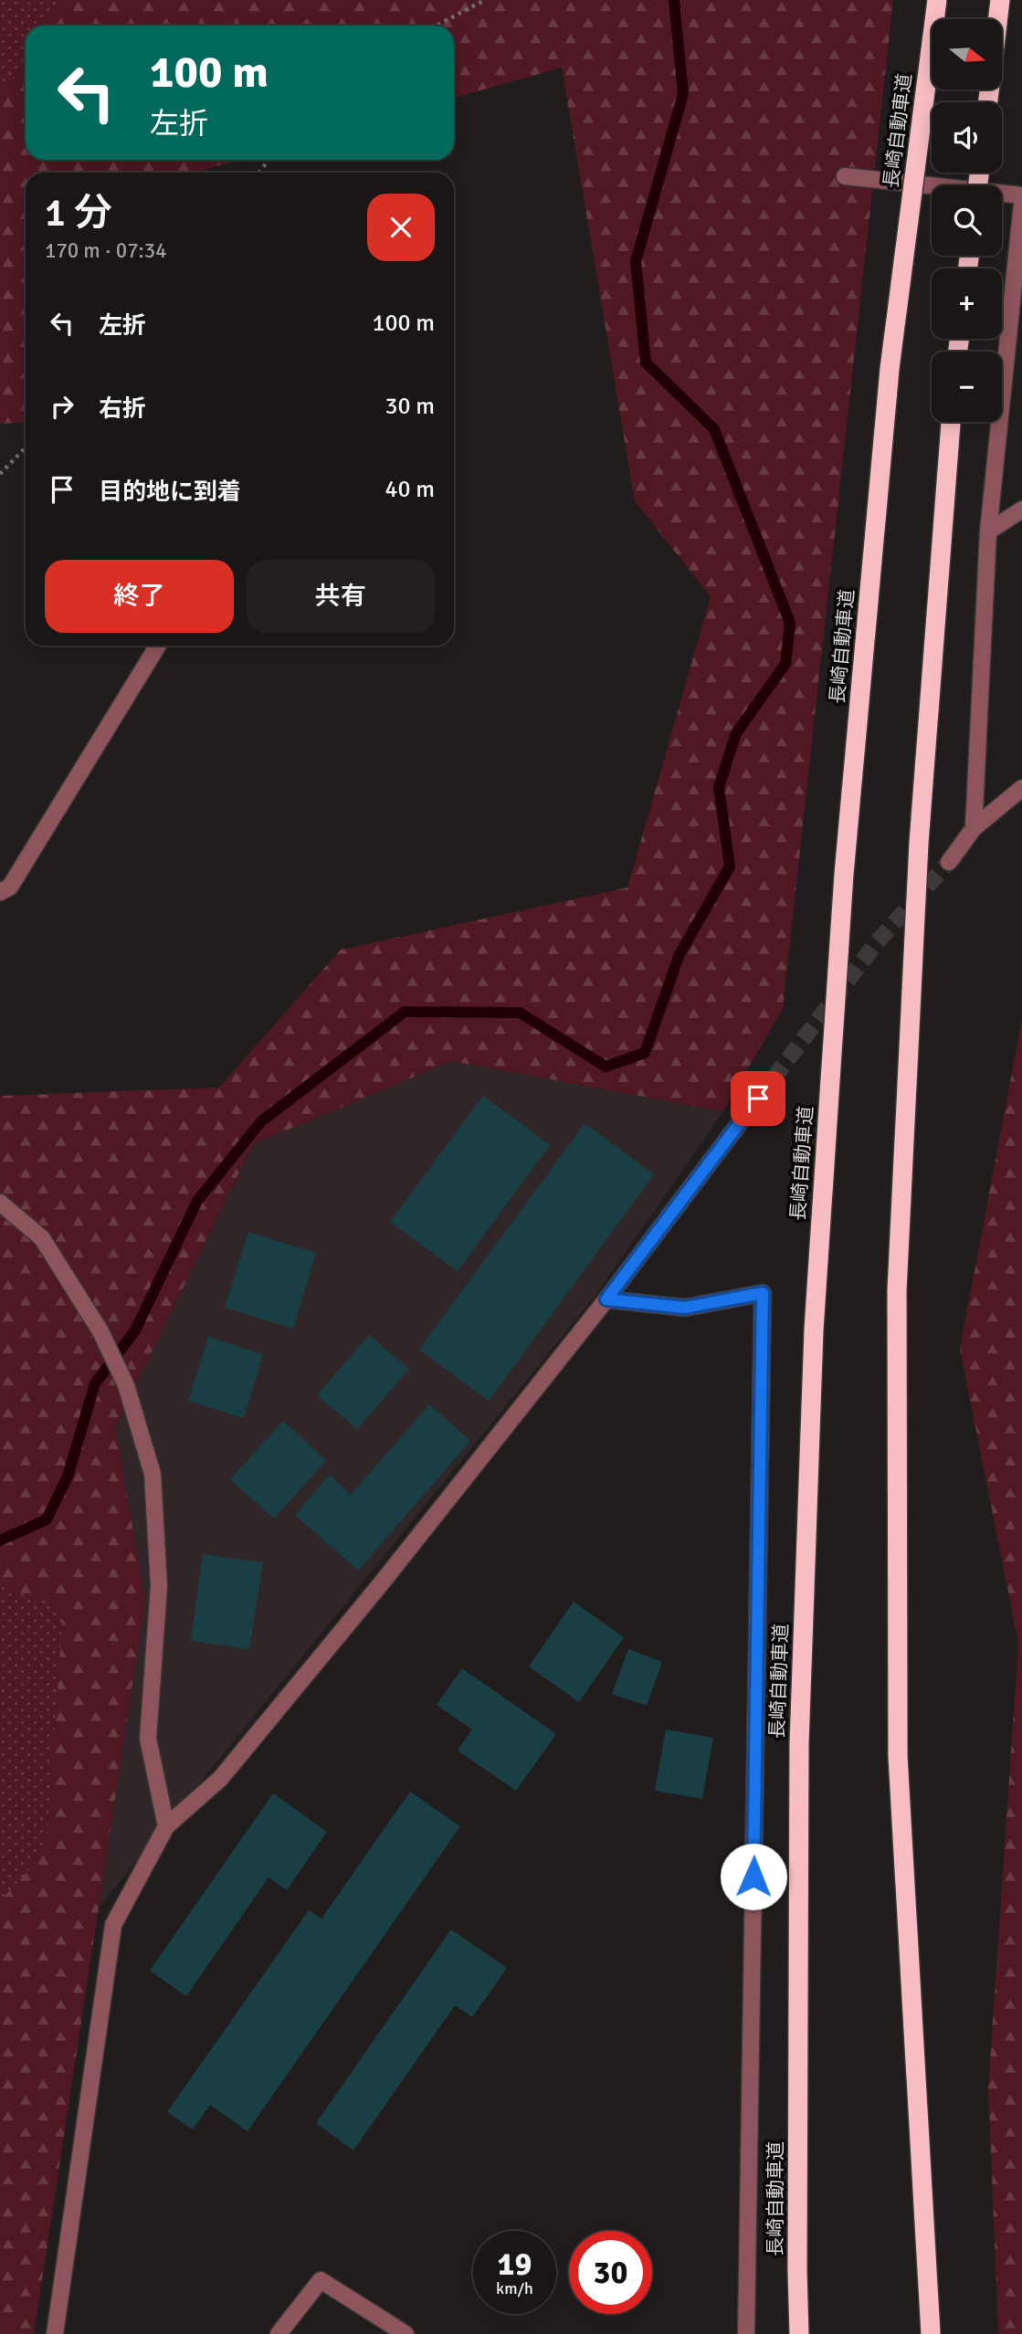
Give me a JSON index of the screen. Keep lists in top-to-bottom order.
{
  "streets": {
    "highway": ["長崎自動車道"]
  },
  "north": "right",
  "page": {
    "map_buttons": ["+", "−"],
    "turn": ["100 m", "左折"],
    "heading": ["1 分", "170 m · 07:34"],
    "list": [
      {
        "name": "左折",
        "value": "100 m"
      },
      {
        "name": "右折",
        "value": "30 m"
      },
      {
        "name": "目的地に到着",
        "value": "40 m"
      }
    ],
    "buttons": ["終了", "共有"],
    "speed": "19 km/h",
    "limit": "30"
  }
}
